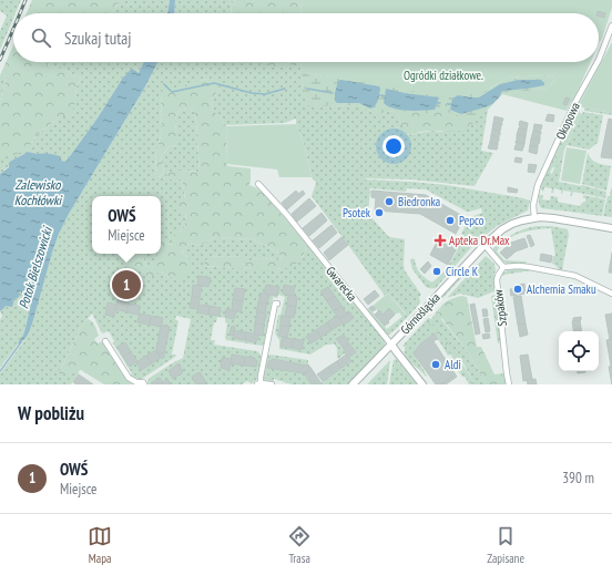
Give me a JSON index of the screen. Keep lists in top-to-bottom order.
{
  "streets": {
    "street": [
      "Okopowa",
      "Gwarecka",
      "Szpaków",
      "Górnośląska"
    ]
  },
  "crossings": [
    ["Okopowa", "Górnośląska"],
    ["Gwarecka", "Górnośląska"]
  ],
  "water": ["Zalewisko Kochłówki", "Potok Bielszowicki"],
  "parks": ["Ogródki działkowe."],
  "places": {
    "other": [
      "Biedronka",
      "Psotek",
      "Pepco",
      "Circle K",
      "Alchemia Smaku",
      "Aldi"
    ],
    "health": ["Apteka Dr.Max"]
  },
  "page": {
    "search": "Szukaj tutaj",
    "popup": ["OWŚ", "Miejsce"],
    "pins": "1",
    "heading": "W pobliżu",
    "list": [
      {
        "mark": "1",
        "name": "OWŚ",
        "note": "Miejsce",
        "value": "390 m"
      }
    ],
    "nav": ["Mapa", "Trasa", "Zapisane"]
  }
}
